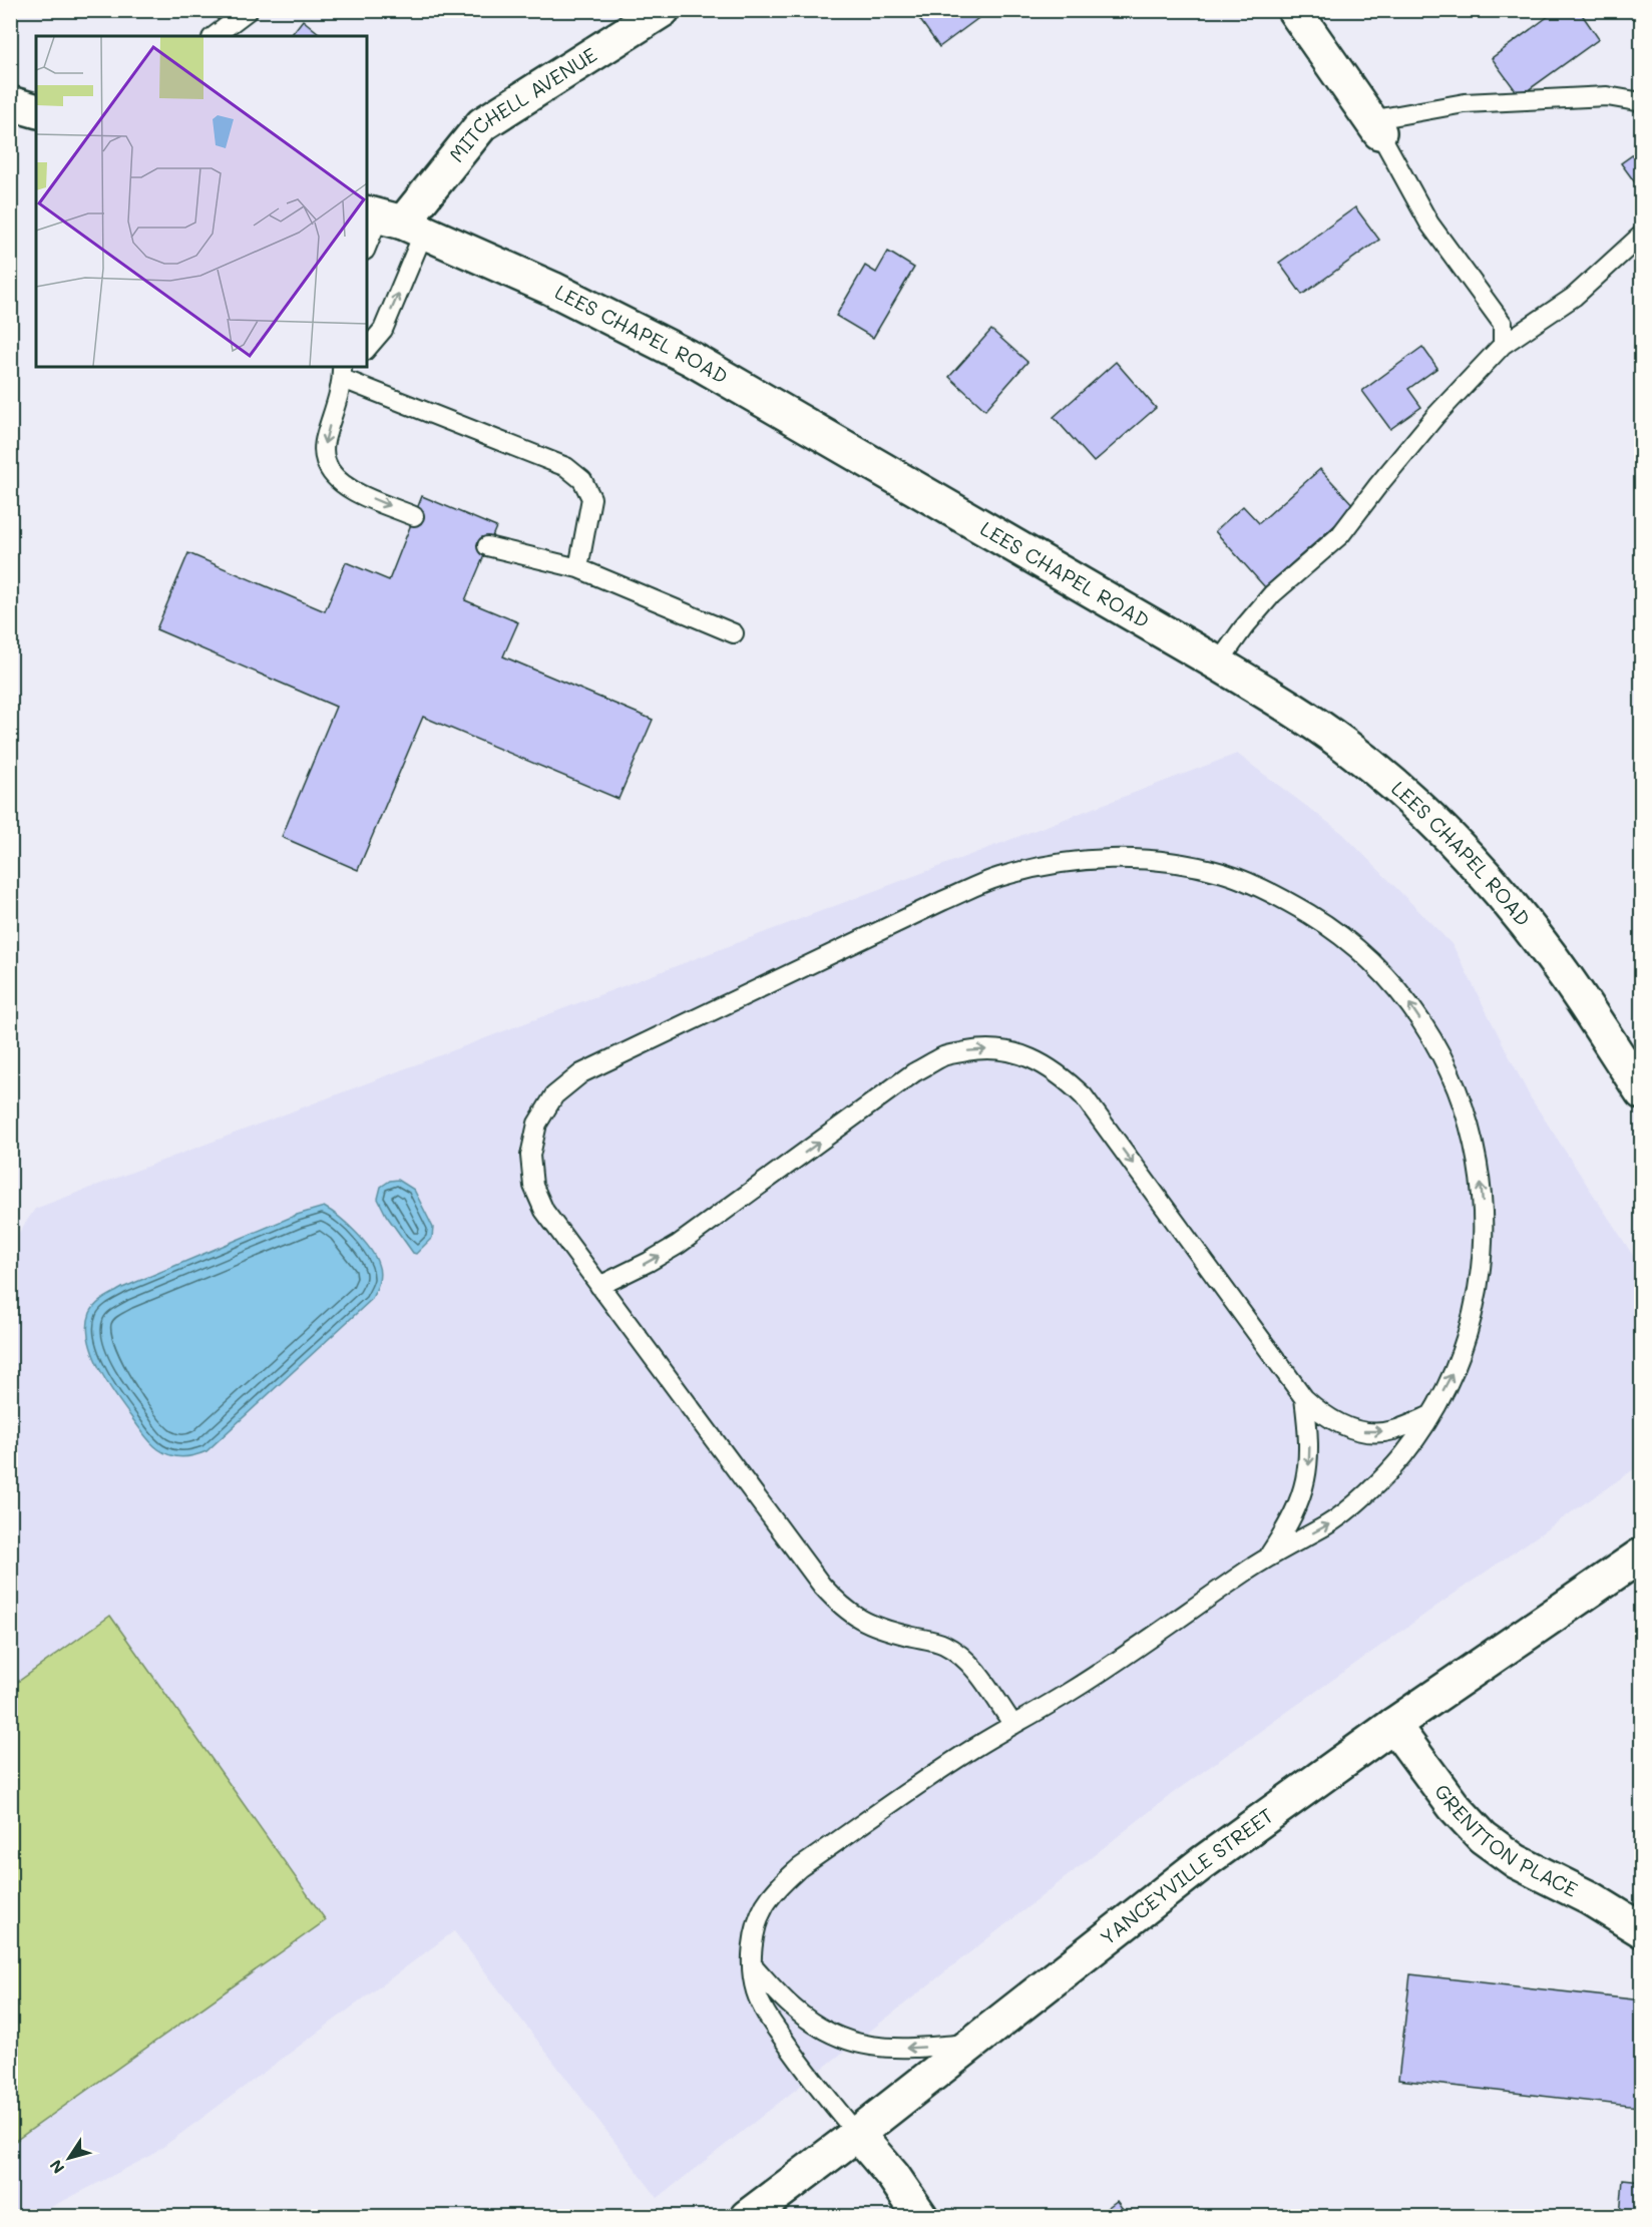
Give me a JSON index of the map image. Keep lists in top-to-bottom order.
{
  "streets": {
    "main road": [
      "MITCHELL AVENUE",
      "LEES CHAPEL ROAD",
      "GRENTTON PLACE",
      "YANCEYVILLE STREET"
    ]
  },
  "crossings": [
    ["MITCHELL AVENUE", "LEES CHAPEL ROAD"],
    ["GRENTTON PLACE", "YANCEYVILLE STREET"]
  ],
  "north": "bottom left"
}
